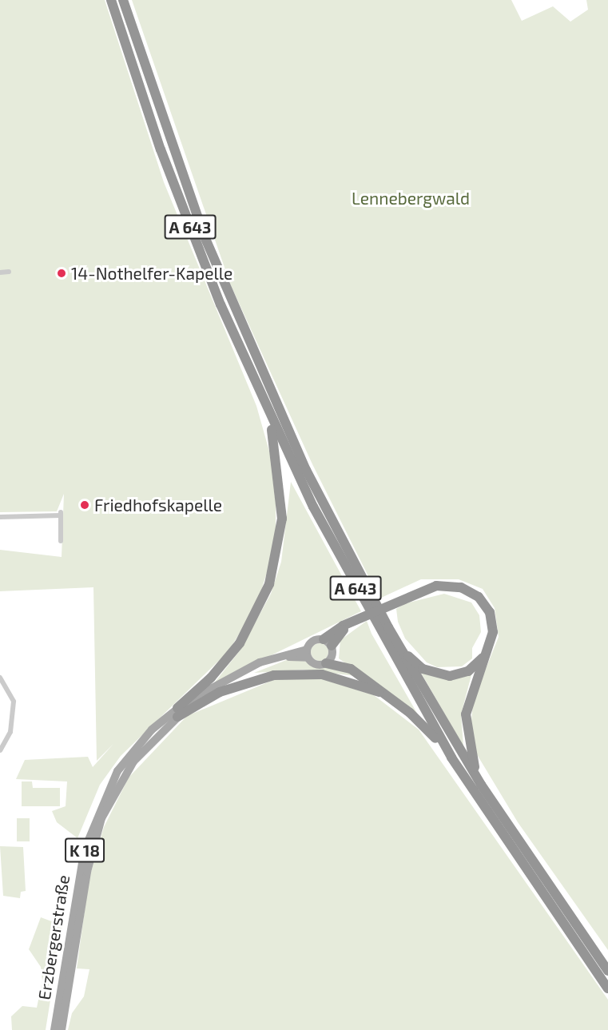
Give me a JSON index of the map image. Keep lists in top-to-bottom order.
{
  "streets": {
    "highway": ["A 643"],
    "main road": ["K 18", "Erzbergerstraße"]
  },
  "parks": ["Lennebergwald"],
  "places": ["14-Nothelfer-Kapelle", "Friedhofskapelle"]
}
